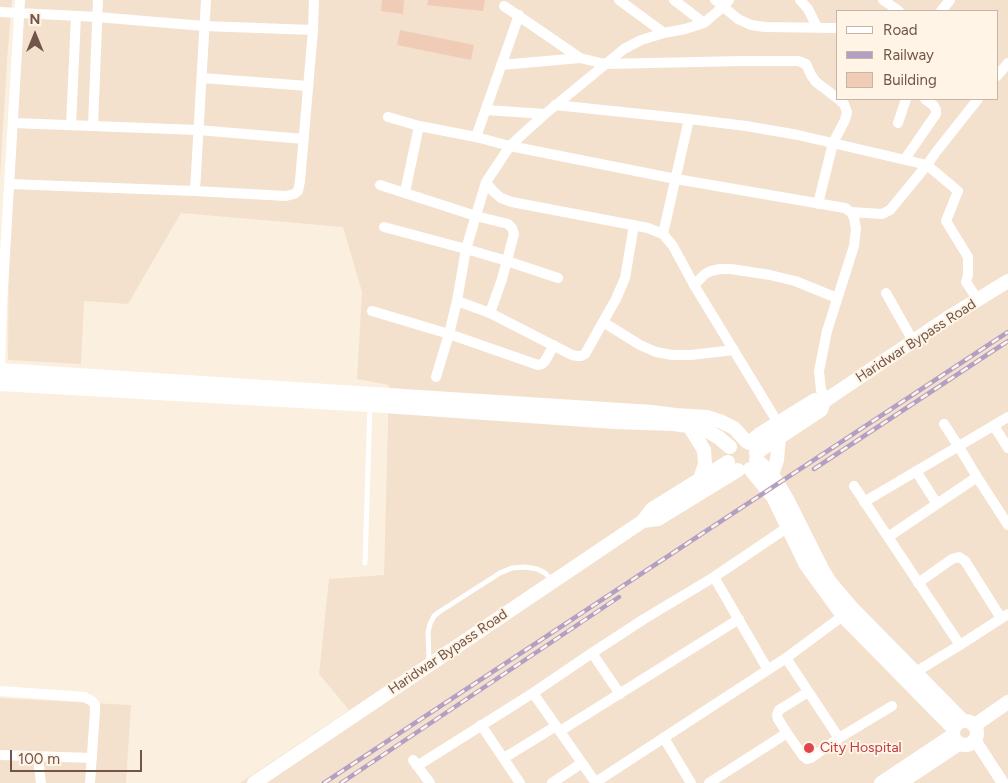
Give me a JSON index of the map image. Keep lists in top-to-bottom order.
{
  "streets": {
    "main road": ["Haridwar Bypass Road"]
  },
  "places": ["City Hospital"],
  "legend": ["Road", "Railway", "Building"],
  "scale_bar": "100 m",
  "north": "top"
}
